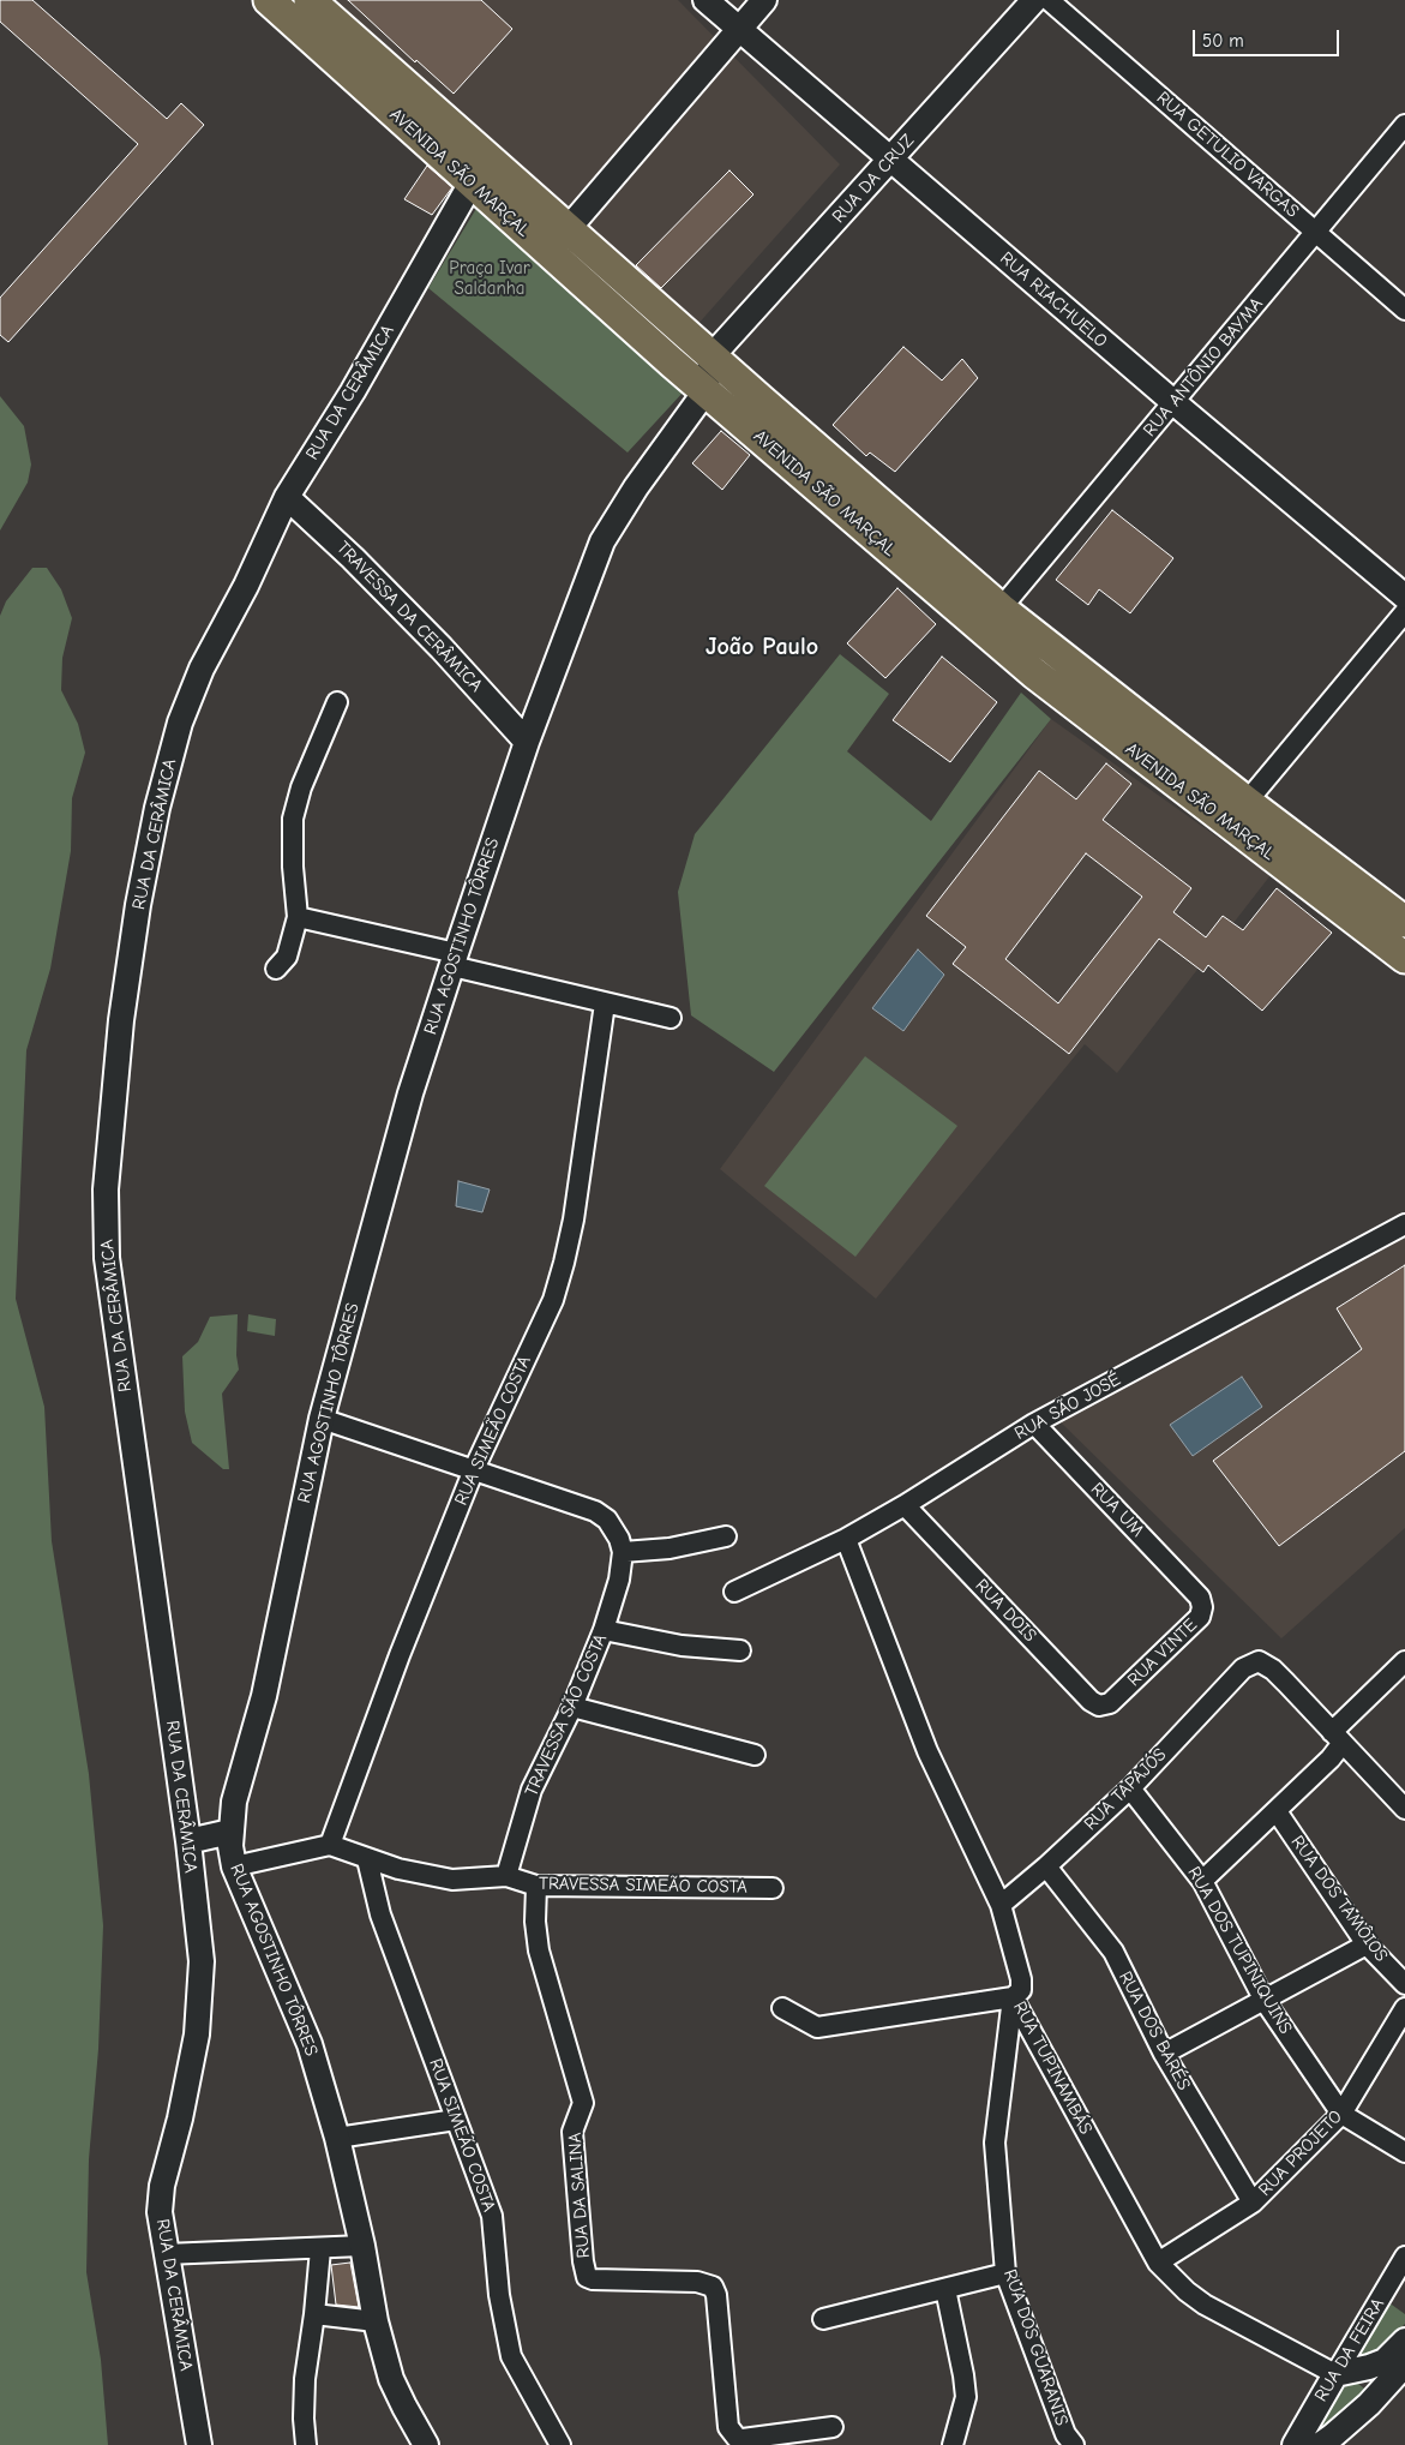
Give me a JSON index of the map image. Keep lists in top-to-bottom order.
{
  "streets": {
    "main road": ["AVENIDA SÃO MARÇAL"],
    "street": [
      "RUA GETULIO VARGAS",
      "RUA DA CRUZ",
      "RUA RIACHUELO",
      "RUA ANTÔNIO BAYMA",
      "RUA DA CERÂMICA",
      "TRAVESSA DA CERÂMICA",
      "RUA AGOSTINHO TÔRRES",
      "RUA SÃO JOSÉ",
      "RUA SIMEÃO COSTA",
      "RUA UM",
      "RUA DOIS",
      "RUA VINTE",
      "TRAVESSA SÃO COSTA",
      "RUA TAPAJÓS",
      "TRAVESSA SIMEÃO COSTA",
      "RUA DOS TAMÔIOS",
      "RUA DOS TUPINIQUINS",
      "RUA DOS BARÉS",
      "RUA TUPINAMBÁS",
      "RUA PROJETO",
      "RUA DA SALINA",
      "RUA DOS GUARANIS",
      "RUA DA FEIRA"
    ]
  },
  "crossings": [
    ["RUA GETULIO VARGAS", "RUA ANTÔNIO BAYMA"],
    ["AVENIDA SÃO MARÇAL", "RUA DA CRUZ"],
    ["AVENIDA SÃO MARÇAL", "RUA ANTÔNIO BAYMA"],
    ["AVENIDA SÃO MARÇAL", "RUA DA CERÂMICA"],
    ["AVENIDA SÃO MARÇAL", "RUA AGOSTINHO TÔRRES"],
    ["RUA DA CRUZ", "RUA RIACHUELO"],
    ["RUA RIACHUELO", "RUA ANTÔNIO BAYMA"],
    ["RUA DA CERÂMICA", "TRAVESSA DA CERÂMICA"],
    ["TRAVESSA DA CERÂMICA", "RUA AGOSTINHO TÔRRES"],
    ["RUA SÃO JOSÉ", "RUA UM"],
    ["RUA SÃO JOSÉ", "RUA DOIS"],
    ["RUA SÃO JOSÉ", "RUA TUPINAMBÁS"],
    ["RUA SIMEÃO COSTA", "TRAVESSA SIMEÃO COSTA"],
    ["RUA UM", "RUA VINTE"],
    ["RUA DOIS", "RUA VINTE"],
    ["TRAVESSA SÃO COSTA", "TRAVESSA SIMEÃO COSTA"],
    ["RUA TAPAJÓS", "RUA DOS TUPINIQUINS"],
    ["RUA TAPAJÓS", "RUA DOS BARÉS"],
    ["RUA TAPAJÓS", "RUA TUPINAMBÁS"],
    ["TRAVESSA SIMEÃO COSTA", "RUA DA SALINA"],
    ["RUA DOS TUPINIQUINS", "RUA PROJETO"],
    ["RUA DOS BARÉS", "RUA PROJETO"],
    ["RUA TUPINAMBÁS", "RUA PROJETO"],
    ["RUA TUPINAMBÁS", "RUA DOS GUARANIS"],
    ["RUA TUPINAMBÁS", "RUA DA FEIRA"]
  ],
  "districts": ["João Paulo"],
  "parks": ["Praça Ivar Saldanha"],
  "scale_bar": "50 m"
}
